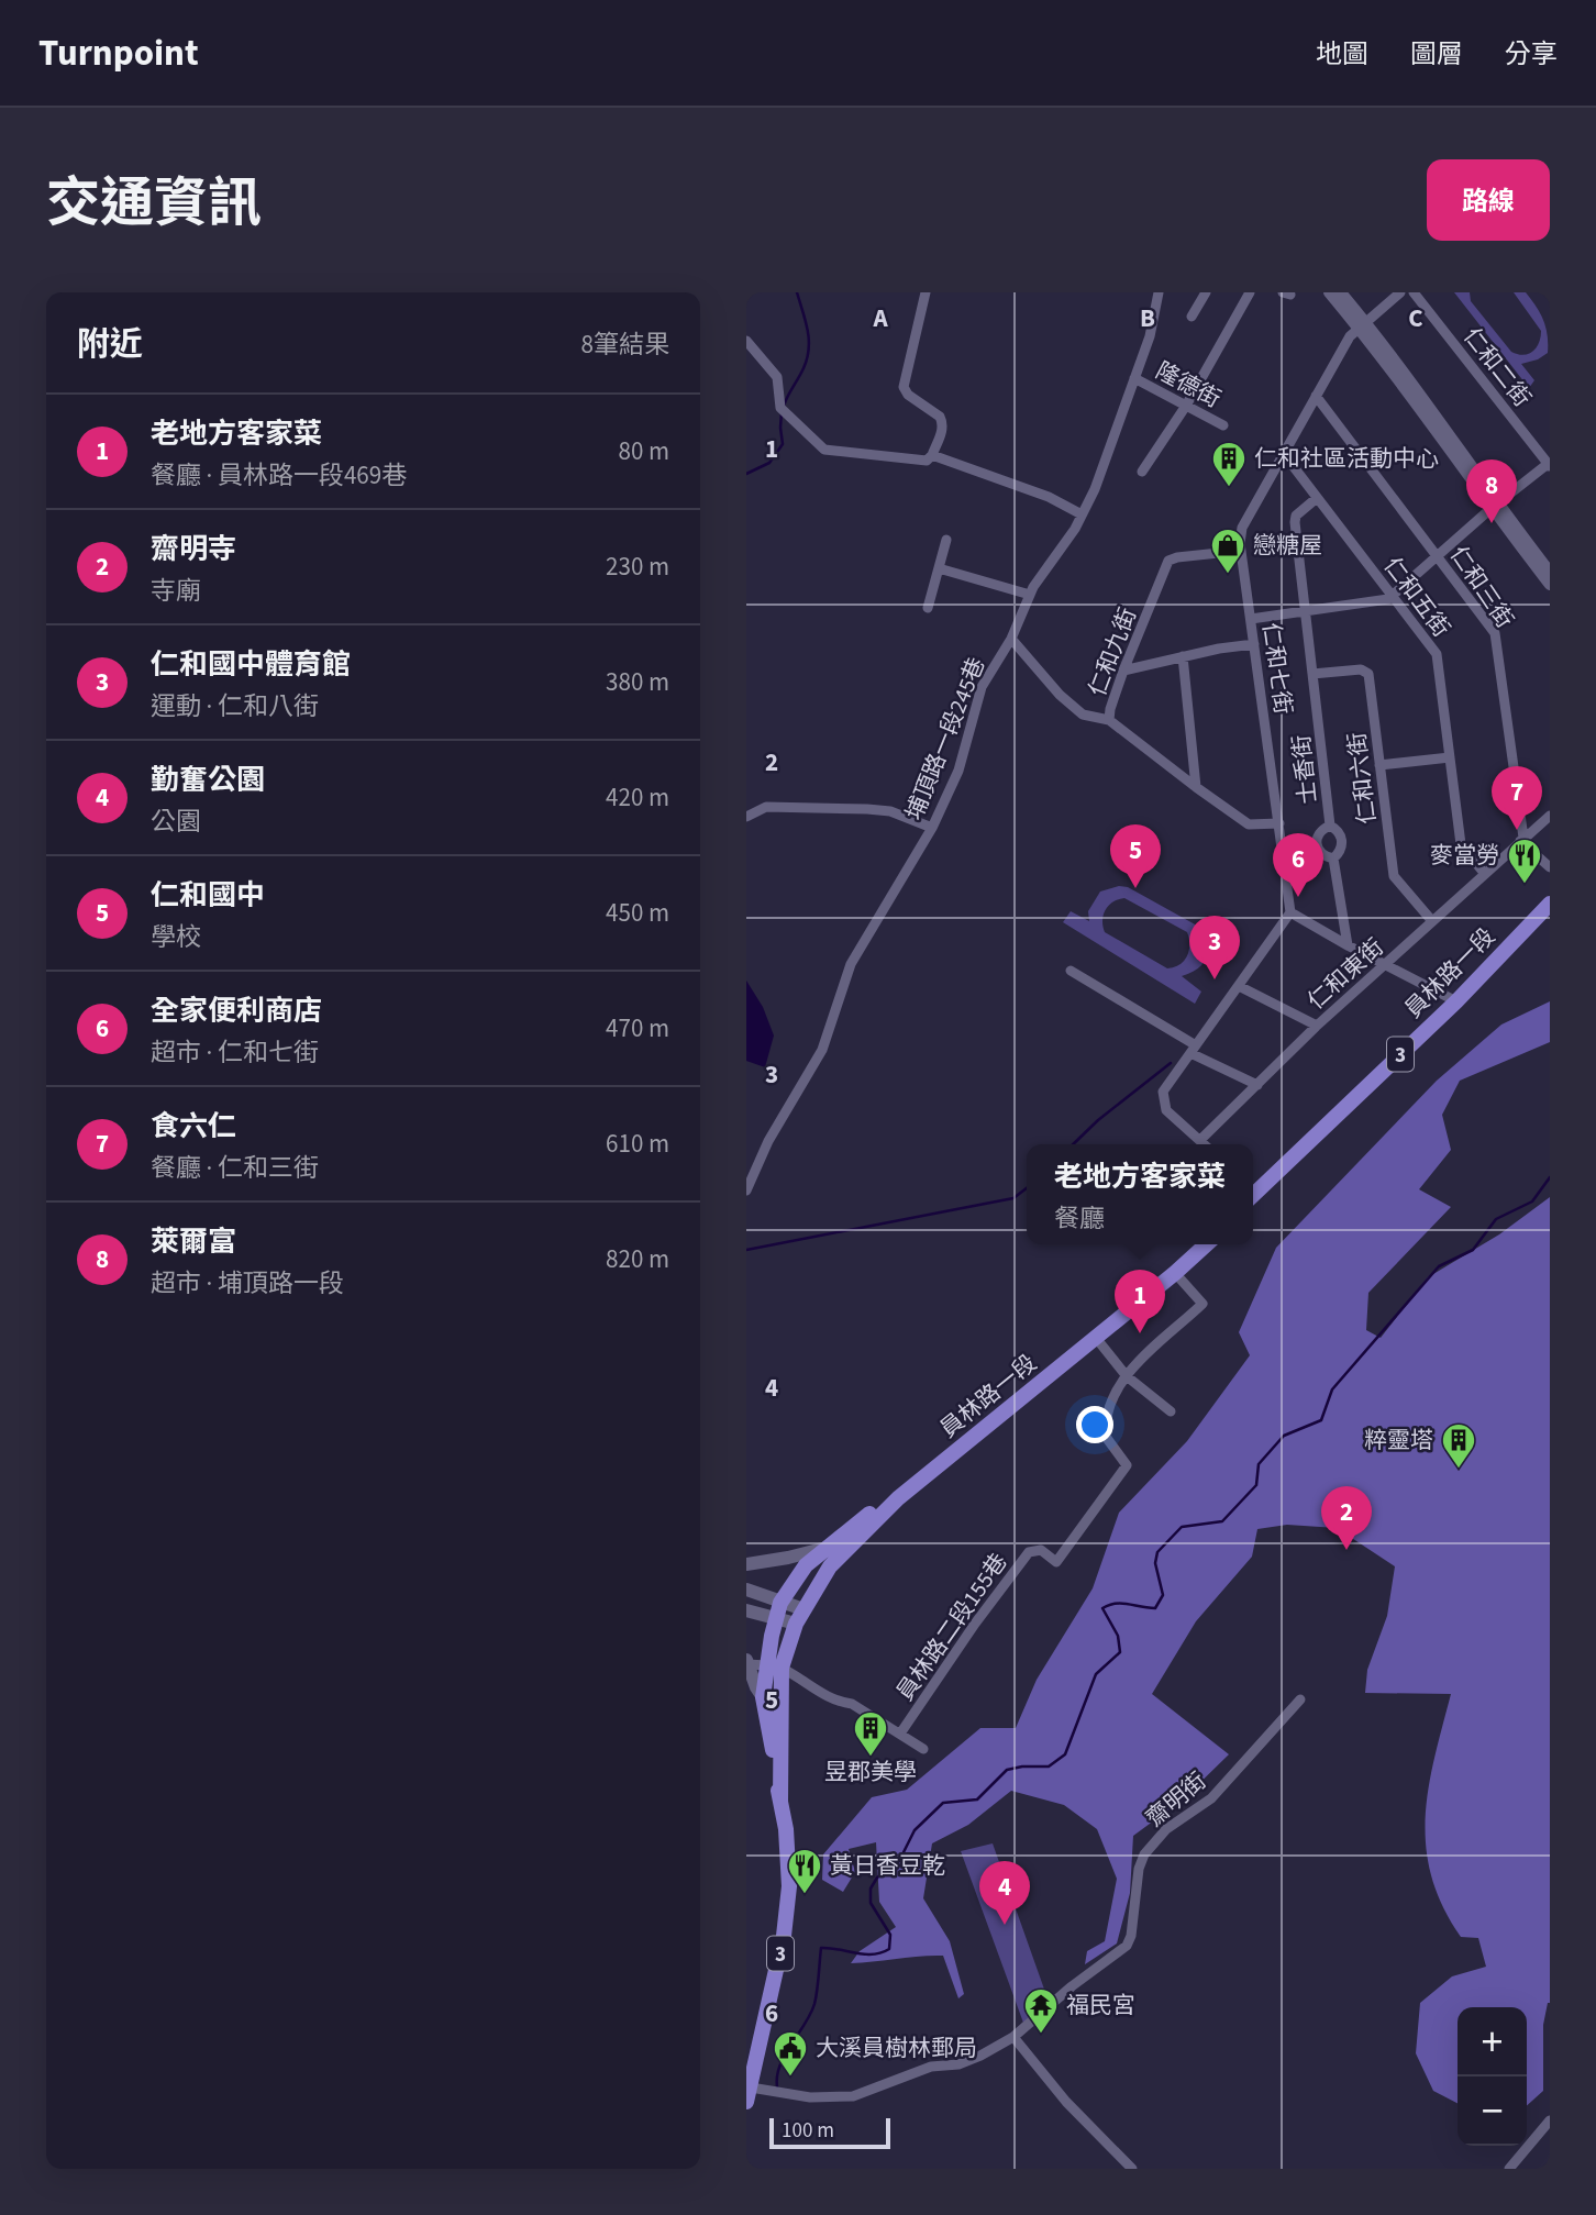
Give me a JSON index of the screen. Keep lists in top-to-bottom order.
{
  "streets": {
    "main road": ["員林路一段", "3"],
    "street": [
      "仁和二街",
      "隆德街",
      "仁和三街",
      "仁和五街",
      "仁和九街",
      "仁和七街",
      "埔頂路一段245巷",
      "士香街",
      "仁和六街",
      "仁和東街",
      "員林路二段155巷",
      "齋明街"
    ]
  },
  "crossings": [
    ["隆德街", "埔頂路一段245巷"],
    ["仁和三街", "仁和七街"],
    ["仁和三街", "仁和東街"],
    ["仁和五街", "仁和七街"],
    ["仁和五街", "士香街"],
    ["仁和五街", "仁和東街"],
    ["仁和九街", "仁和七街"],
    ["士香街", "仁和六街"],
    ["仁和六街", "仁和東街"],
    ["員林路一段", "3"],
    ["3", "員林路二段155巷"],
    ["3", "齋明街"]
  ],
  "places": {
    "building": ["仁和社區活動中心", "粹靈塔", "昱郡美學"],
    "shop": ["戀糖屋"],
    "restaurant": ["麥當勞", "黃日香豆乾"],
    "temple": ["福民宮"],
    "public building": ["大溪員樹林郵局"]
  },
  "scale_bar": "100 m",
  "page": {
    "header": "Turnpoint",
    "nav": ["地圖", "圖層", "分享"],
    "title": "交通資訊",
    "buttons": "路線",
    "heading": ["附近", "8筆結果"],
    "list": [
      {
        "mark": "1",
        "name": "老地方客家菜",
        "note": "餐廳 · 員林路一段469巷",
        "value": "80 m"
      },
      {
        "mark": "2",
        "name": "齋明寺",
        "note": "寺廟",
        "value": "230 m"
      },
      {
        "mark": "3",
        "name": "仁和國中體育館",
        "note": "運動 · 仁和八街",
        "value": "380 m"
      },
      {
        "mark": "4",
        "name": "勤奮公園",
        "note": "公園",
        "value": "420 m"
      },
      {
        "mark": "5",
        "name": "仁和國中",
        "note": "學校",
        "value": "450 m"
      },
      {
        "mark": "6",
        "name": "全家便利商店",
        "note": "超市 · 仁和七街",
        "value": "470 m"
      },
      {
        "mark": "7",
        "name": "食六仁",
        "note": "餐廳 · 仁和三街",
        "value": "610 m"
      },
      {
        "mark": "8",
        "name": "萊爾富",
        "note": "超市 · 埔頂路一段",
        "value": "820 m"
      }
    ],
    "pins": [
      "8",
      "7",
      "5",
      "6",
      "3",
      "1",
      "2",
      "4"
    ],
    "popup": ["老地方客家菜", "餐廳"],
    "map_buttons": ["+", "−"],
    "scale": "100 m"
  },
  "grid": {
    "columns": ["A", "B", "C"],
    "rows": [
      "1",
      "2",
      "3",
      "4",
      "5",
      "6"
    ]
  }
}
